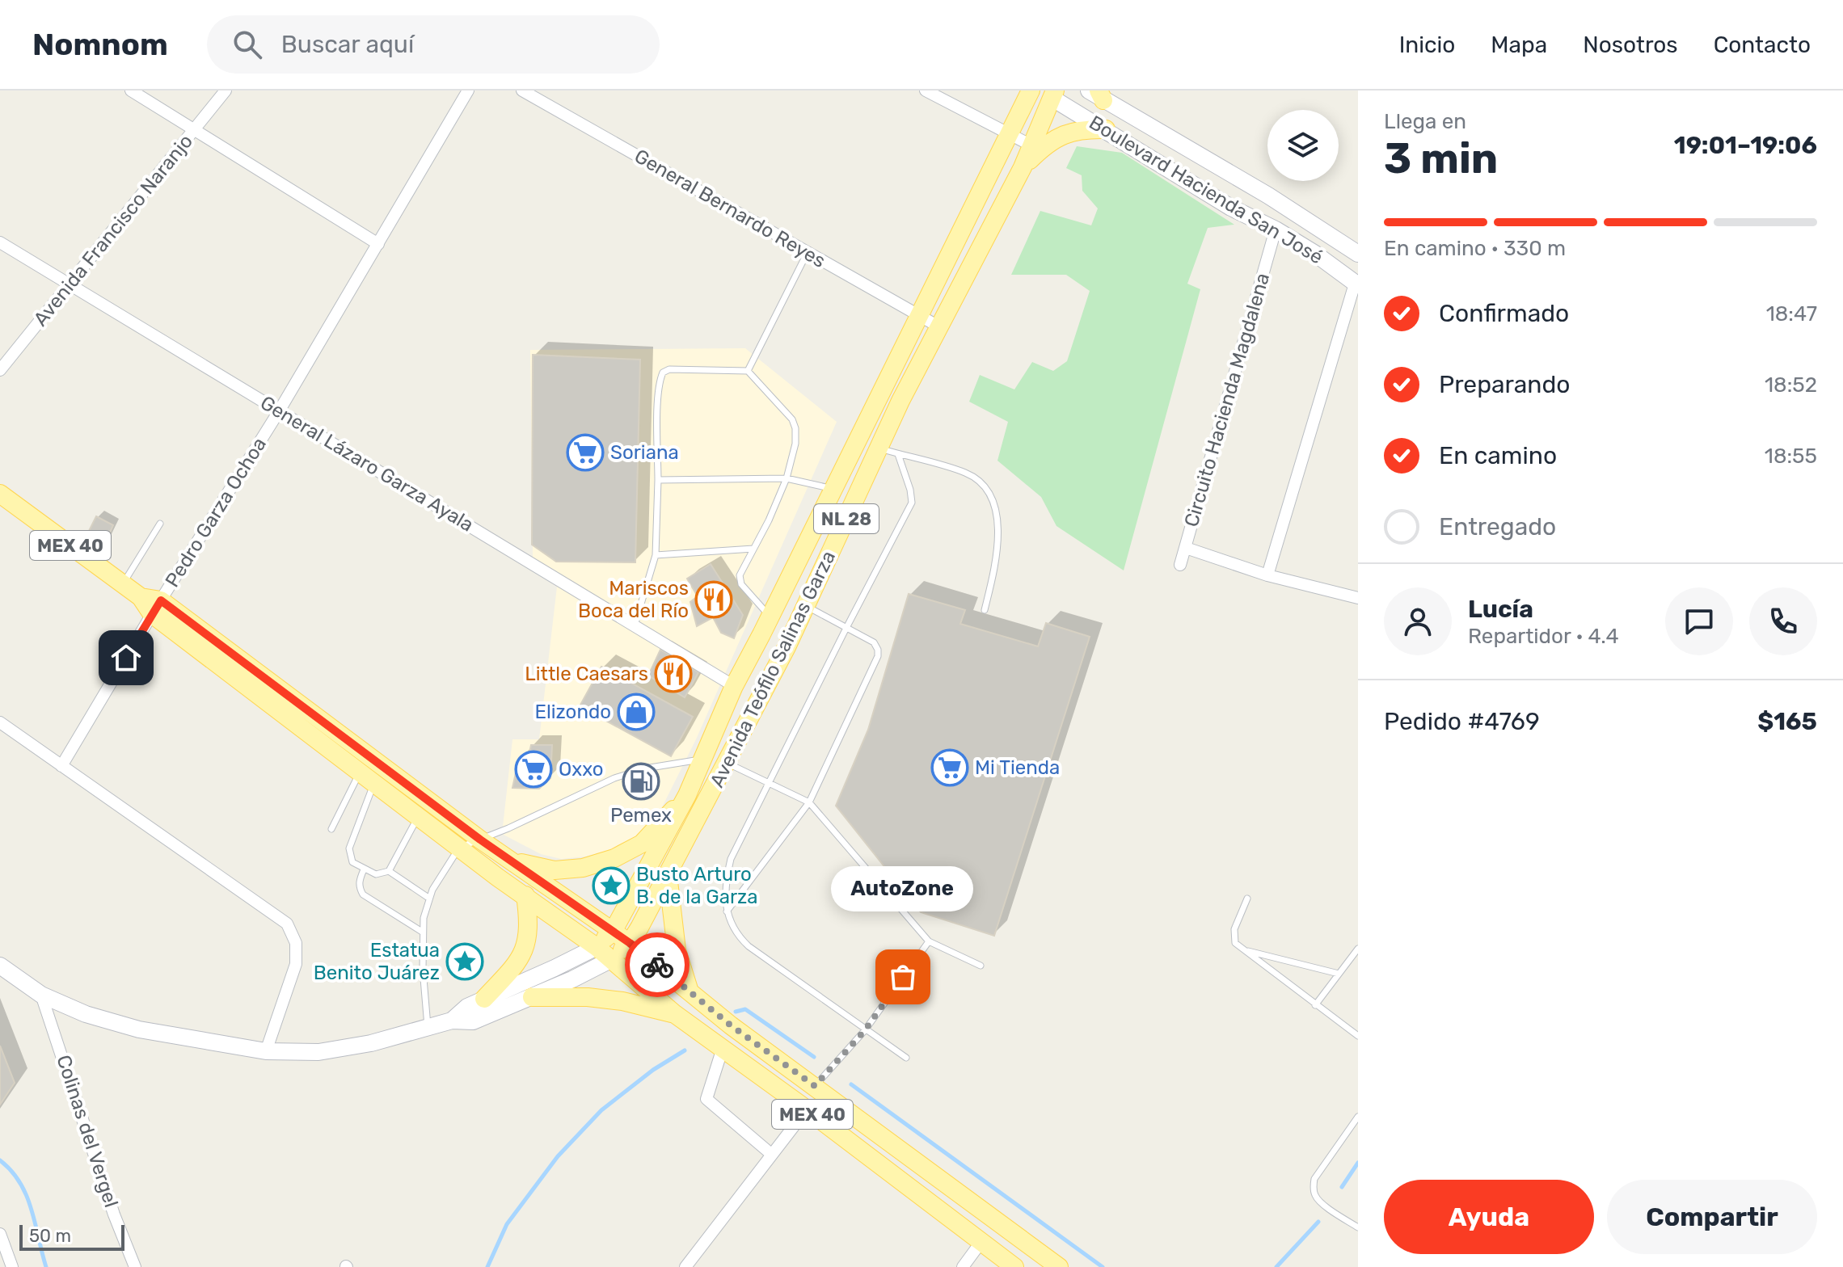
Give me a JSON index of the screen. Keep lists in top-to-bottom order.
{
  "streets": {
    "main road": [
      "Boulevard Hacienda San José",
      "NL 28",
      "MEX 40",
      "Avenida Teófilo Salinas Garza"
    ],
    "street": [
      "General Bernardo Reyes",
      "Avenida Francisco Naranjo",
      "Circuito Hacienda Magdalena",
      "General Lázaro Garza Ayala",
      "Pedro Garza Ochoa",
      "Colinas del Vergel"
    ]
  },
  "crossings": [
    ["Boulevard Hacienda San José", "Circuito Hacienda Magdalena"],
    ["Boulevard Hacienda San José", "Avenida Teófilo Salinas Garza"],
    ["General Bernardo Reyes", "Avenida Teófilo Salinas Garza"],
    ["Avenida Francisco Naranjo", "General Lázaro Garza Ayala"],
    ["General Lázaro Garza Ayala", "Pedro Garza Ochoa"],
    ["General Lázaro Garza Ayala", "Avenida Teófilo Salinas Garza"],
    ["Pedro Garza Ochoa", "MEX 40"],
    ["MEX 40", "Avenida Teófilo Salinas Garza"]
  ],
  "places": {
    "supermarket": ["Soriana", "Mi Tienda", "Oxxo"],
    "restaurant": ["Mariscos Boca del Río", "Little Caesars"],
    "shop": ["Elizondo"],
    "fuel station": ["Pemex"],
    "place": ["Busto Arturo B. de la Garza", "Estatua Benito Juárez"],
    "other": ["AutoZone"]
  },
  "scale_bar": "50 m",
  "page": {
    "header": "Nomnom",
    "search": "Buscar aquí",
    "nav": [
      "Inicio",
      "Mapa",
      "Nosotros",
      "Contacto"
    ],
    "heading": ["3 min", "Llega en", "19:01–19:06"],
    "panel": [
      "Lucía",
      "Repartidor · 4.4",
      "Pedido #4769",
      "$165"
    ],
    "bar": "En camino · 330 m",
    "list": [
      ["Confirmado", "18:47"],
      ["Preparando", "18:52"],
      ["En camino", "18:55"],
      "Entregado"
    ],
    "bubble": "AutoZone",
    "buttons": ["Ayuda", "Compartir"],
    "scale": "50 m"
  }
}
